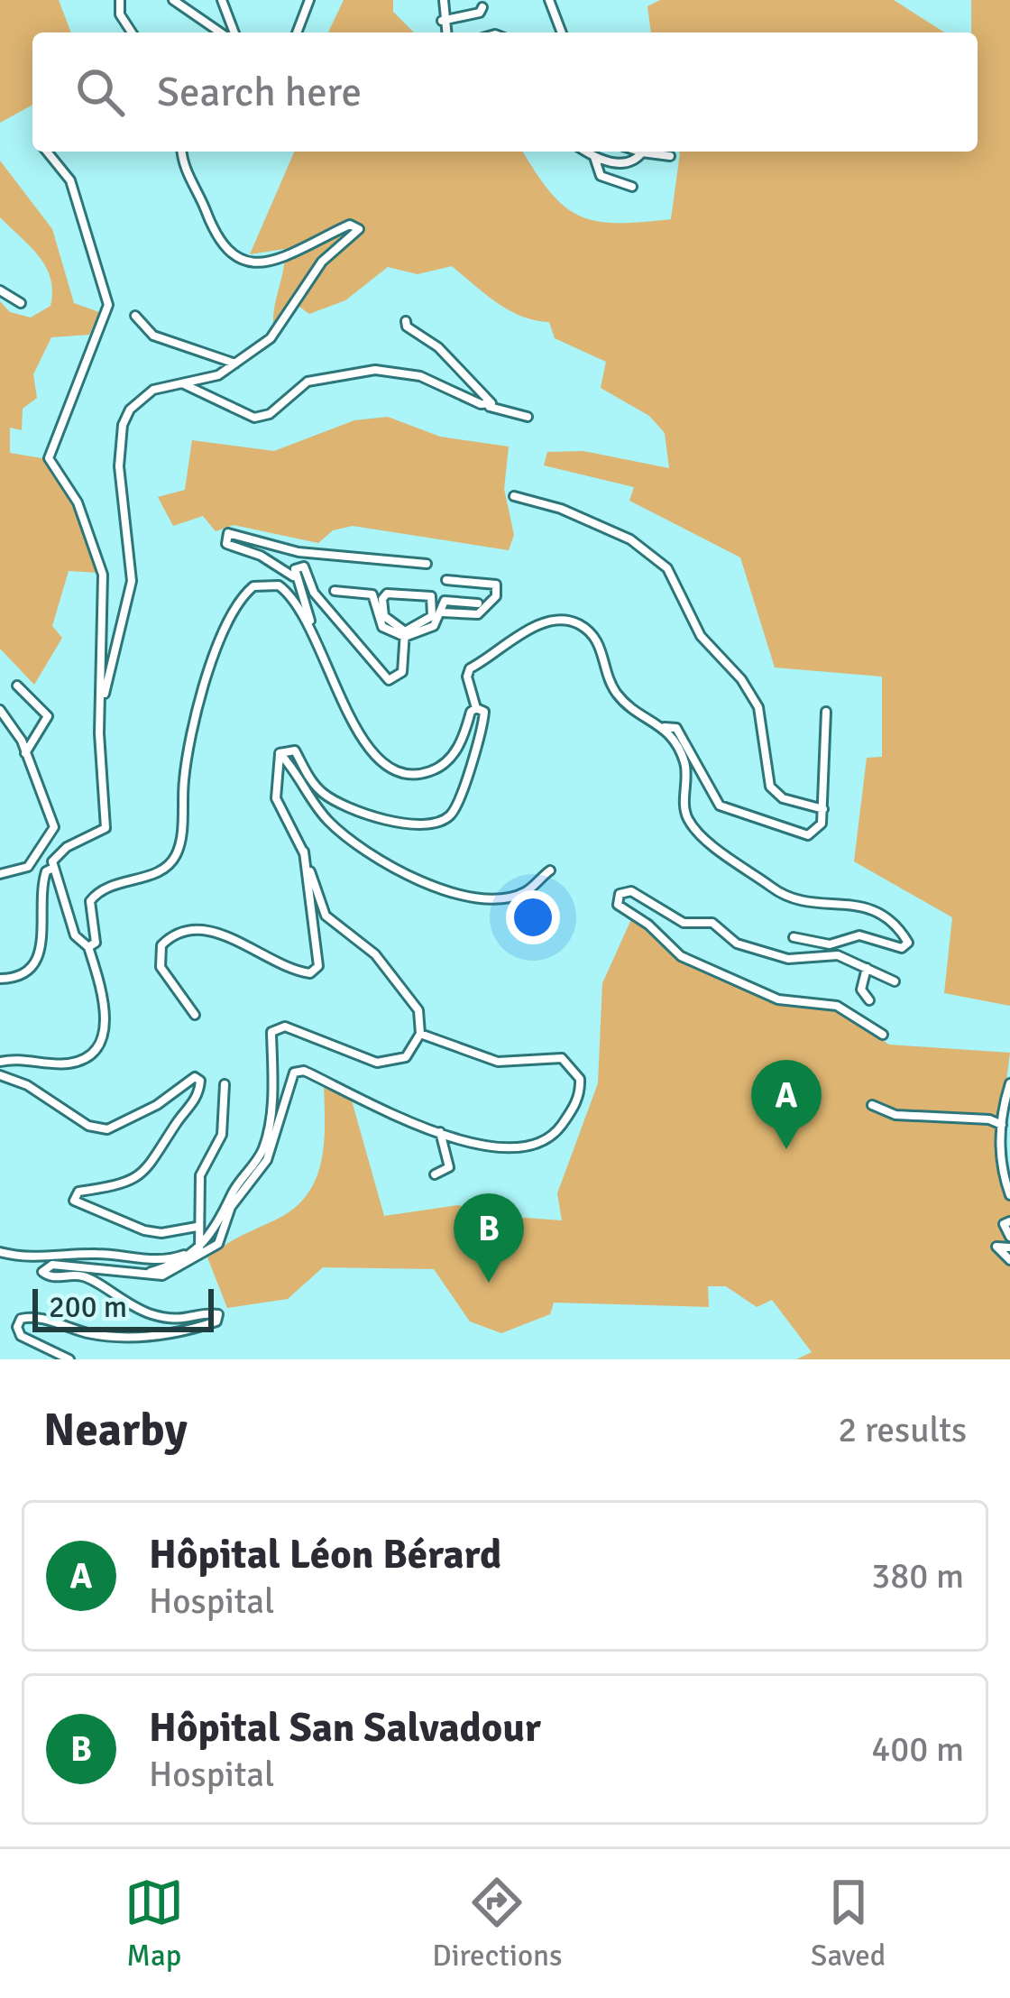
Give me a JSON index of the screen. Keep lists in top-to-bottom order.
{
  "scale_bar": "200 m",
  "page": {
    "search": "Search here",
    "pins": ["A", "B"],
    "scale": "200 m",
    "heading": ["Nearby", "2 results"],
    "list": [
      {
        "mark": "A",
        "name": "Hôpital Léon Bérard",
        "note": "Hospital",
        "value": "380 m"
      },
      {
        "mark": "B",
        "name": "Hôpital San Salvadour",
        "note": "Hospital",
        "value": "400 m"
      }
    ],
    "nav": ["Map", "Directions", "Saved"]
  }
}
